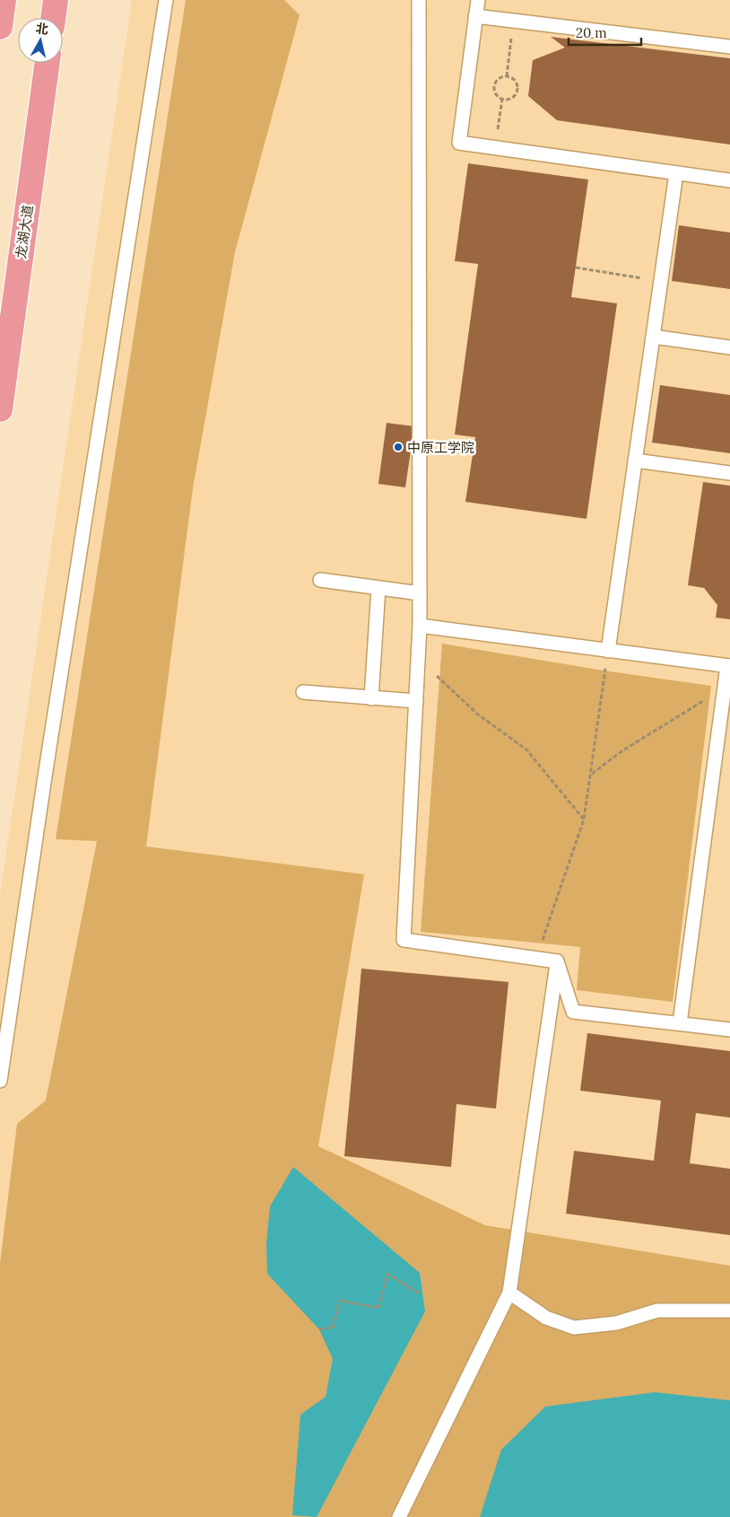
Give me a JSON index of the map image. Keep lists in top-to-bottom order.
{
  "streets": {
    "highway": ["龙湖大道"]
  },
  "places": ["中原工学院"],
  "scale_bar": "20 m",
  "north": "top"
}
